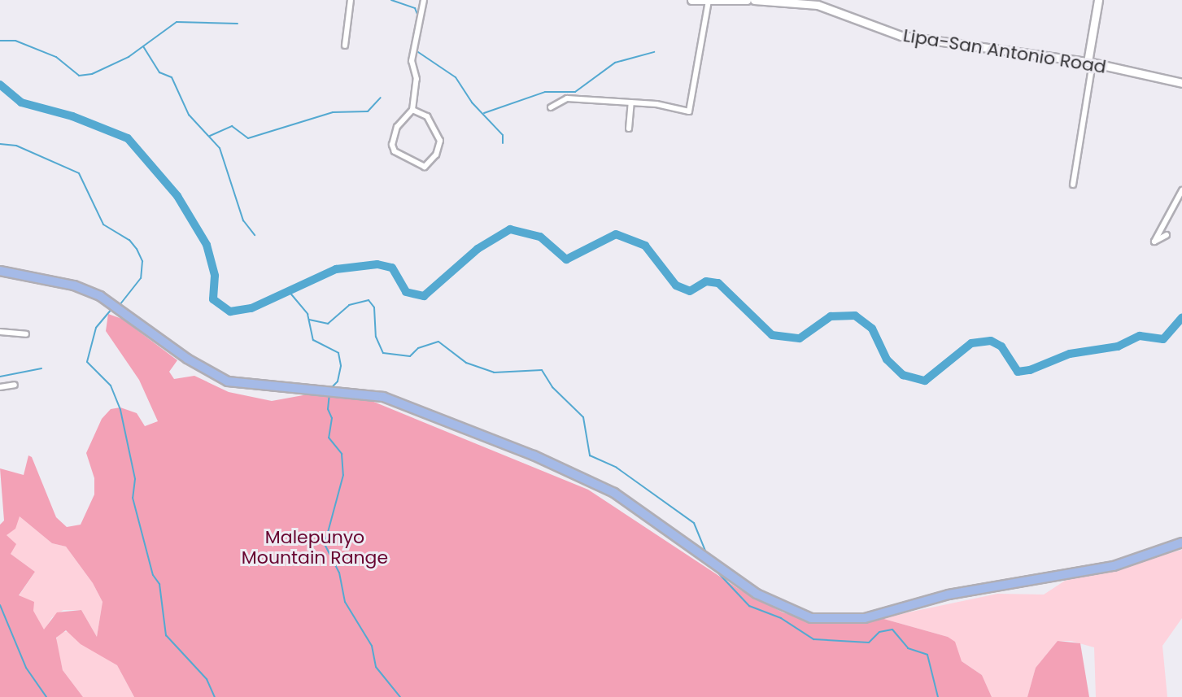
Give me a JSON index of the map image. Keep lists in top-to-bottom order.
{
  "streets": {
    "main road": ["Lipa-San Antonio Road"]
  },
  "parks": ["Malepunyo Mountain Range"]
}
